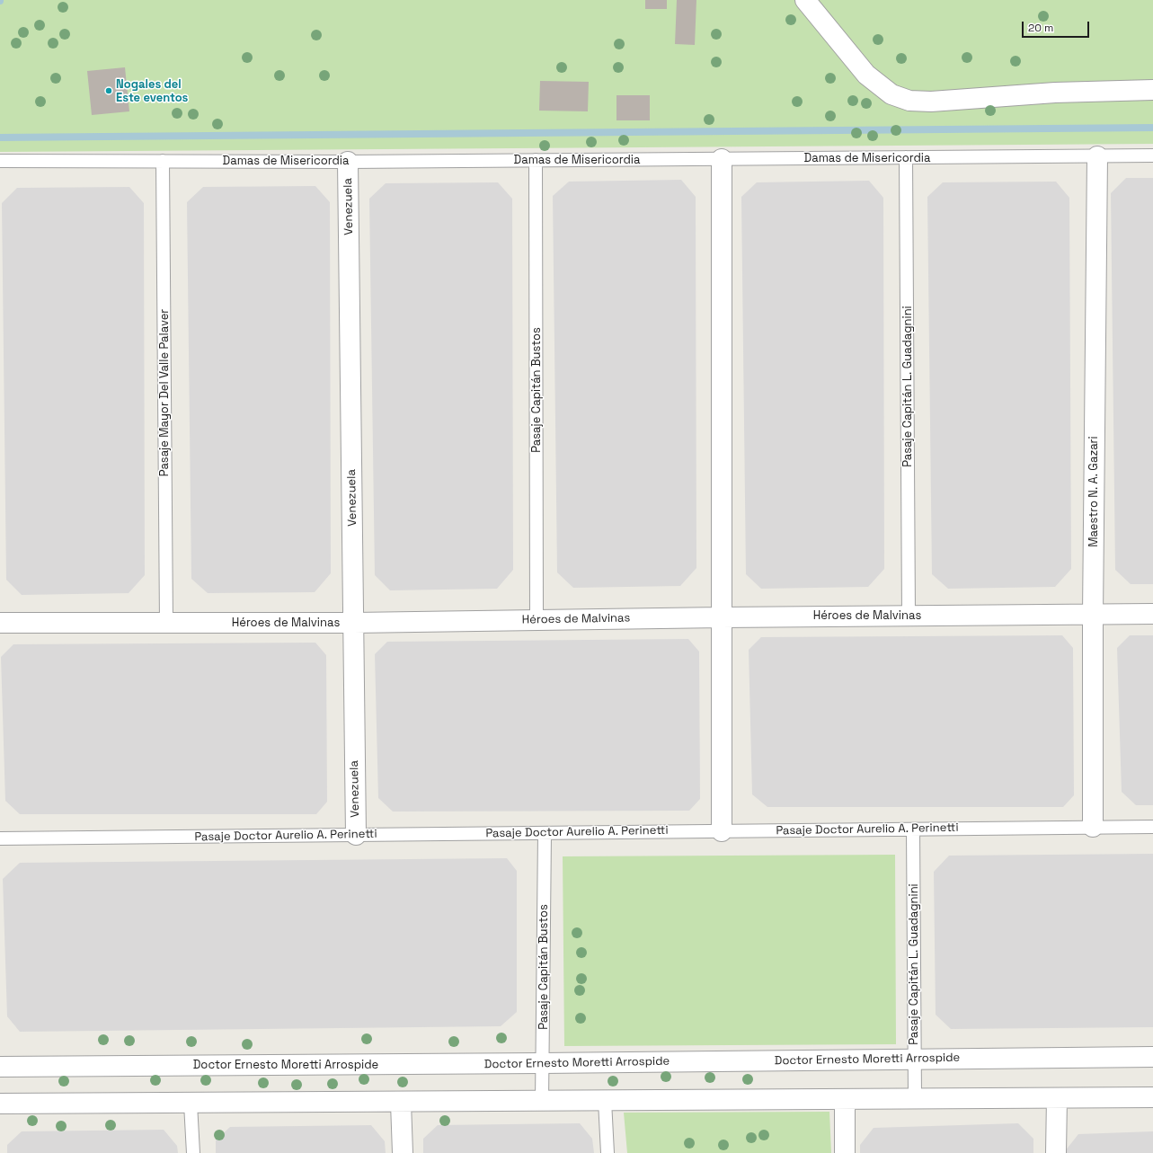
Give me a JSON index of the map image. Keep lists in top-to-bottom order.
{
  "streets": {
    "street": [
      "Venezuela",
      "Maestro N. A. Gazari",
      "Héroes de Malvinas",
      "Doctor Ernesto Moretti Arrospide"
    ],
    "lane": [
      "Damas de Misericordia",
      "Pasaje Capitán L. Guadagnini",
      "Pasaje Capitán Bustos",
      "Pasaje Mayor Del Valle Palaver",
      "Pasaje Doctor Aurelio A. Perinetti"
    ]
  },
  "crossings": [
    ["Damas de Misericordia", "Venezuela"],
    ["Damas de Misericordia", "Pasaje Capitán L. Guadagnini"],
    ["Damas de Misericordia", "Pasaje Capitán Bustos"],
    ["Damas de Misericordia", "Pasaje Mayor Del Valle Palaver"],
    ["Damas de Misericordia", "Maestro N. A. Gazari"],
    ["Venezuela", "Héroes de Malvinas"],
    ["Venezuela", "Pasaje Doctor Aurelio A. Perinetti"],
    ["Pasaje Capitán L. Guadagnini", "Héroes de Malvinas"],
    ["Pasaje Capitán L. Guadagnini", "Pasaje Doctor Aurelio A. Perinetti"],
    ["Pasaje Capitán L. Guadagnini", "Doctor Ernesto Moretti Arrospide"],
    ["Pasaje Capitán Bustos", "Héroes de Malvinas"],
    ["Pasaje Capitán Bustos", "Pasaje Doctor Aurelio A. Perinetti"],
    ["Pasaje Capitán Bustos", "Doctor Ernesto Moretti Arrospide"],
    ["Pasaje Mayor Del Valle Palaver", "Héroes de Malvinas"],
    ["Maestro N. A. Gazari", "Héroes de Malvinas"],
    ["Maestro N. A. Gazari", "Pasaje Doctor Aurelio A. Perinetti"]
  ],
  "places": ["Nogales del Este eventos"],
  "scale_bar": "20 m"
}
